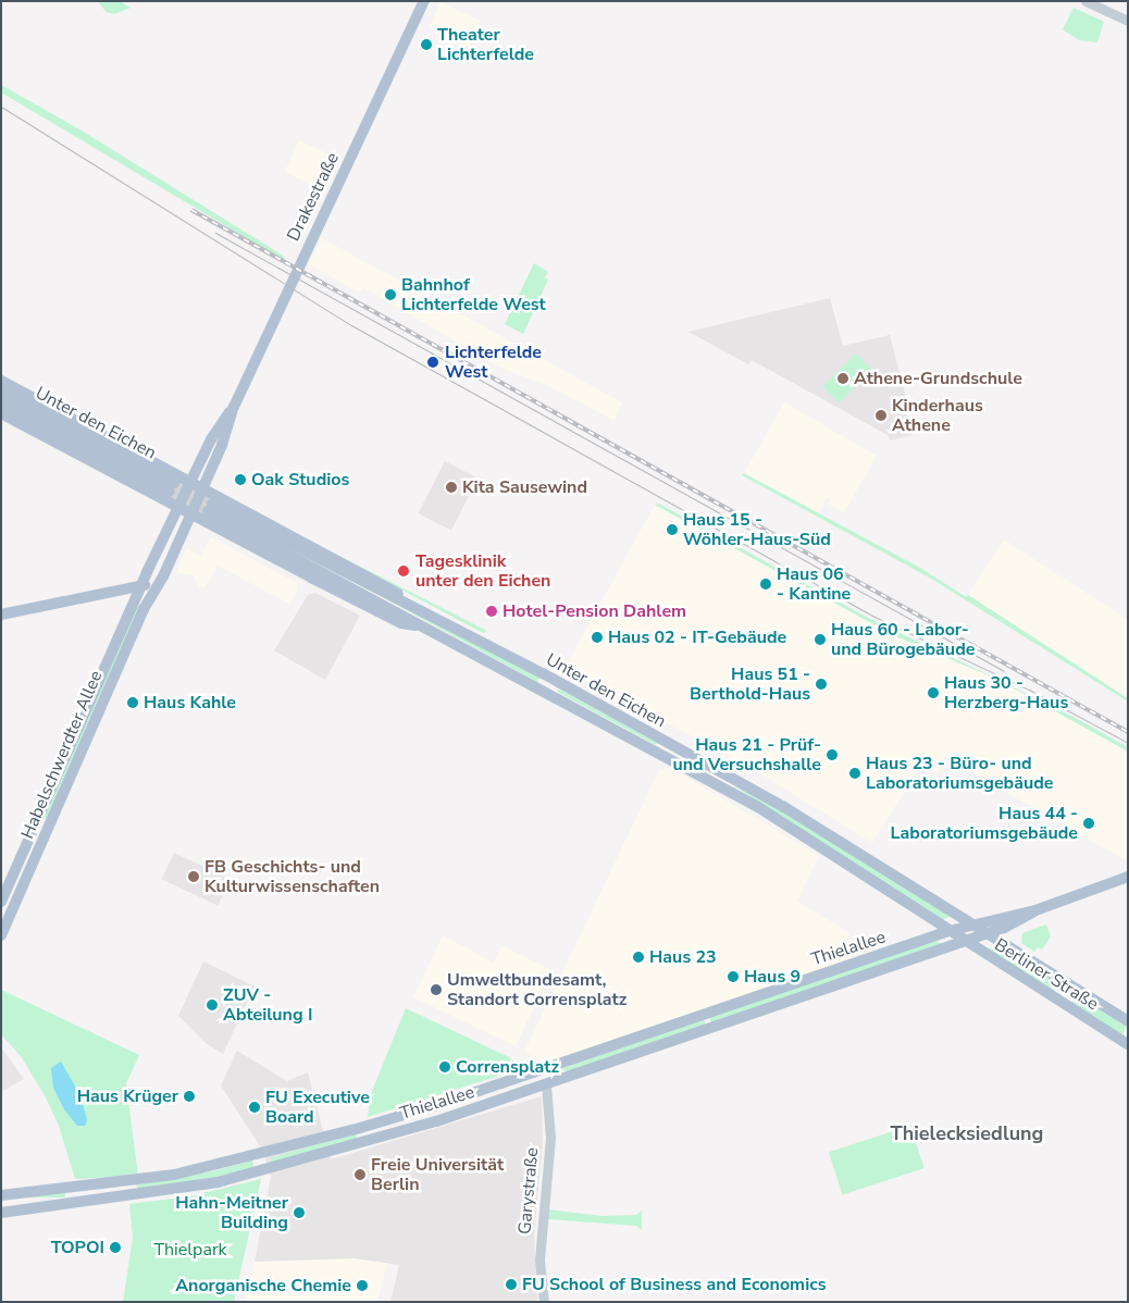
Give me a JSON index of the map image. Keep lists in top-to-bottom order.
{
  "streets": {
    "main road": [
      "Drakestraße",
      "Unter den Eichen",
      "Habelschwerdter Allee",
      "Thielallee",
      "Berliner Straße"
    ],
    "street": ["Garystraße"]
  },
  "crossings": [
    ["Drakestraße", "Habelschwerdter Allee"],
    ["Unter den Eichen", "Thielallee"],
    ["Unter den Eichen", "Berliner Straße"],
    ["Thielallee", "Berliner Straße"],
    ["Thielallee", "Garystraße"]
  ],
  "districts": ["Thielecksiedlung"],
  "parks": ["Thielpark"],
  "places": [
    "Theater Lichterfelde",
    "Bahnhof Lichterfelde West",
    "Lichterfelde West",
    "Athene-Grundschule",
    "Kinderhaus Athene",
    "Oak Studios",
    "Kita Sausewind",
    "Haus 15 - Wöhler-Haus-Süd",
    "Tagesklinik unter den Eichen",
    "Haus 06 - Kantine",
    "Hotel-Pension Dahlem",
    "Haus 02 - IT-Gebäude",
    "Haus 60 - Labor- und Bürogebäude",
    "Haus 51 - Berthold-Haus",
    "Haus 30 - Herzberg-Haus",
    "Haus Kahle",
    "Haus 21 - Prüf- und Versuchshalle",
    "Haus 23 - Büro- und Laboratoriumsgebäude",
    "Haus 44 - Laboratoriumsgebäude",
    "FB Geschichts- und Kulturwissenschaften",
    "Haus 23",
    "Haus 9",
    "Umweltbundesamt, Standort Corrensplatz",
    "ZUV - Abteilung I",
    "Corrensplatz",
    "Haus Krüger",
    "FU Executive Board",
    "Freie Universität Berlin",
    "Hahn-Meitner Building",
    "TOPOI",
    "FU School of Business and Economics",
    "Anorganische Chemie"
  ]
}
